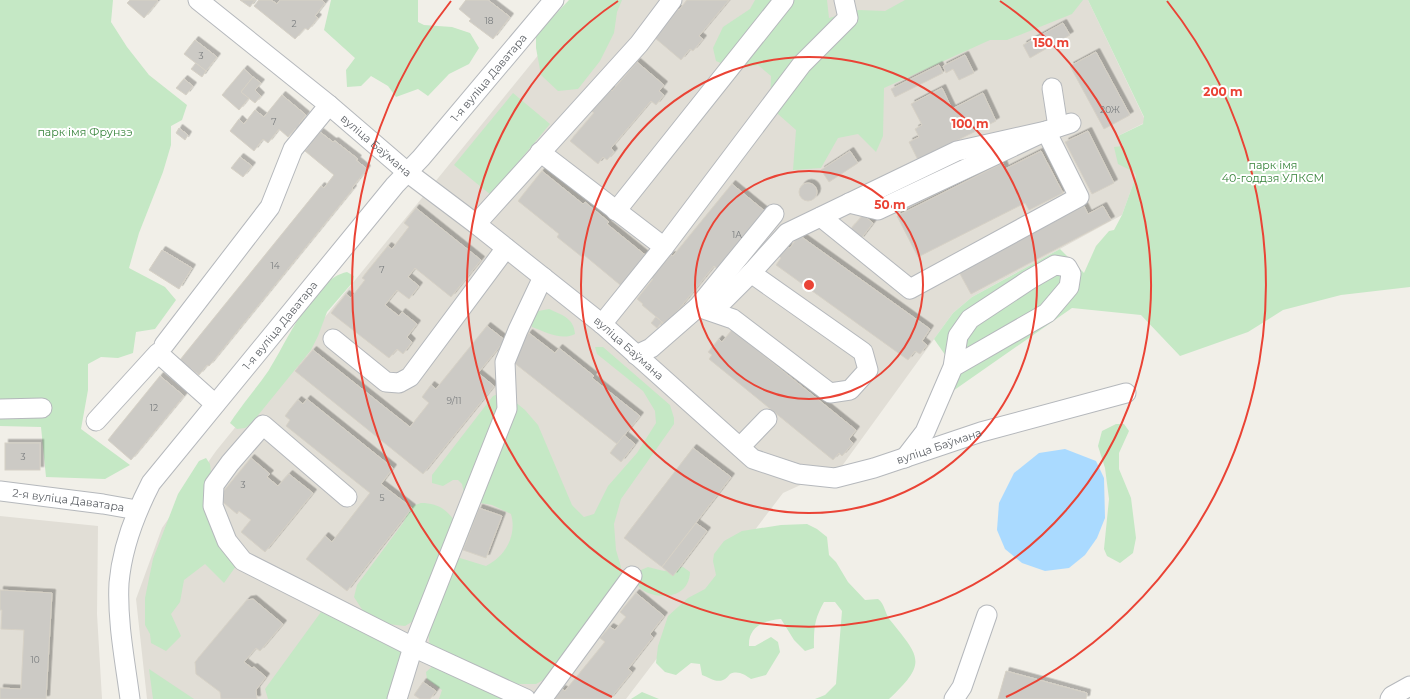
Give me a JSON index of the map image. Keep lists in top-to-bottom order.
{
  "streets": {
    "street": ["1-я вуліца Даватара", "вуліца Баўмана", "2-я вуліца Даватара"]
  },
  "crossings": [
    ["1-я вуліца Даватара", "вуліца Баўмана"],
    ["1-я вуліца Даватара", "2-я вуліца Даватара"]
  ],
  "parks": ["парк імя Фрунзэ", "парк імя 40-годдзя УЛКСМ"],
  "house_numbers": [
    "18",
    "2",
    "3",
    "20Ж",
    "7",
    "1А",
    "14",
    "7",
    "9/11",
    "12",
    "3",
    "3",
    "5",
    "10"
  ],
  "rings": [
    "150 m",
    "200 m",
    "100 m",
    "50 m"
  ]
}
